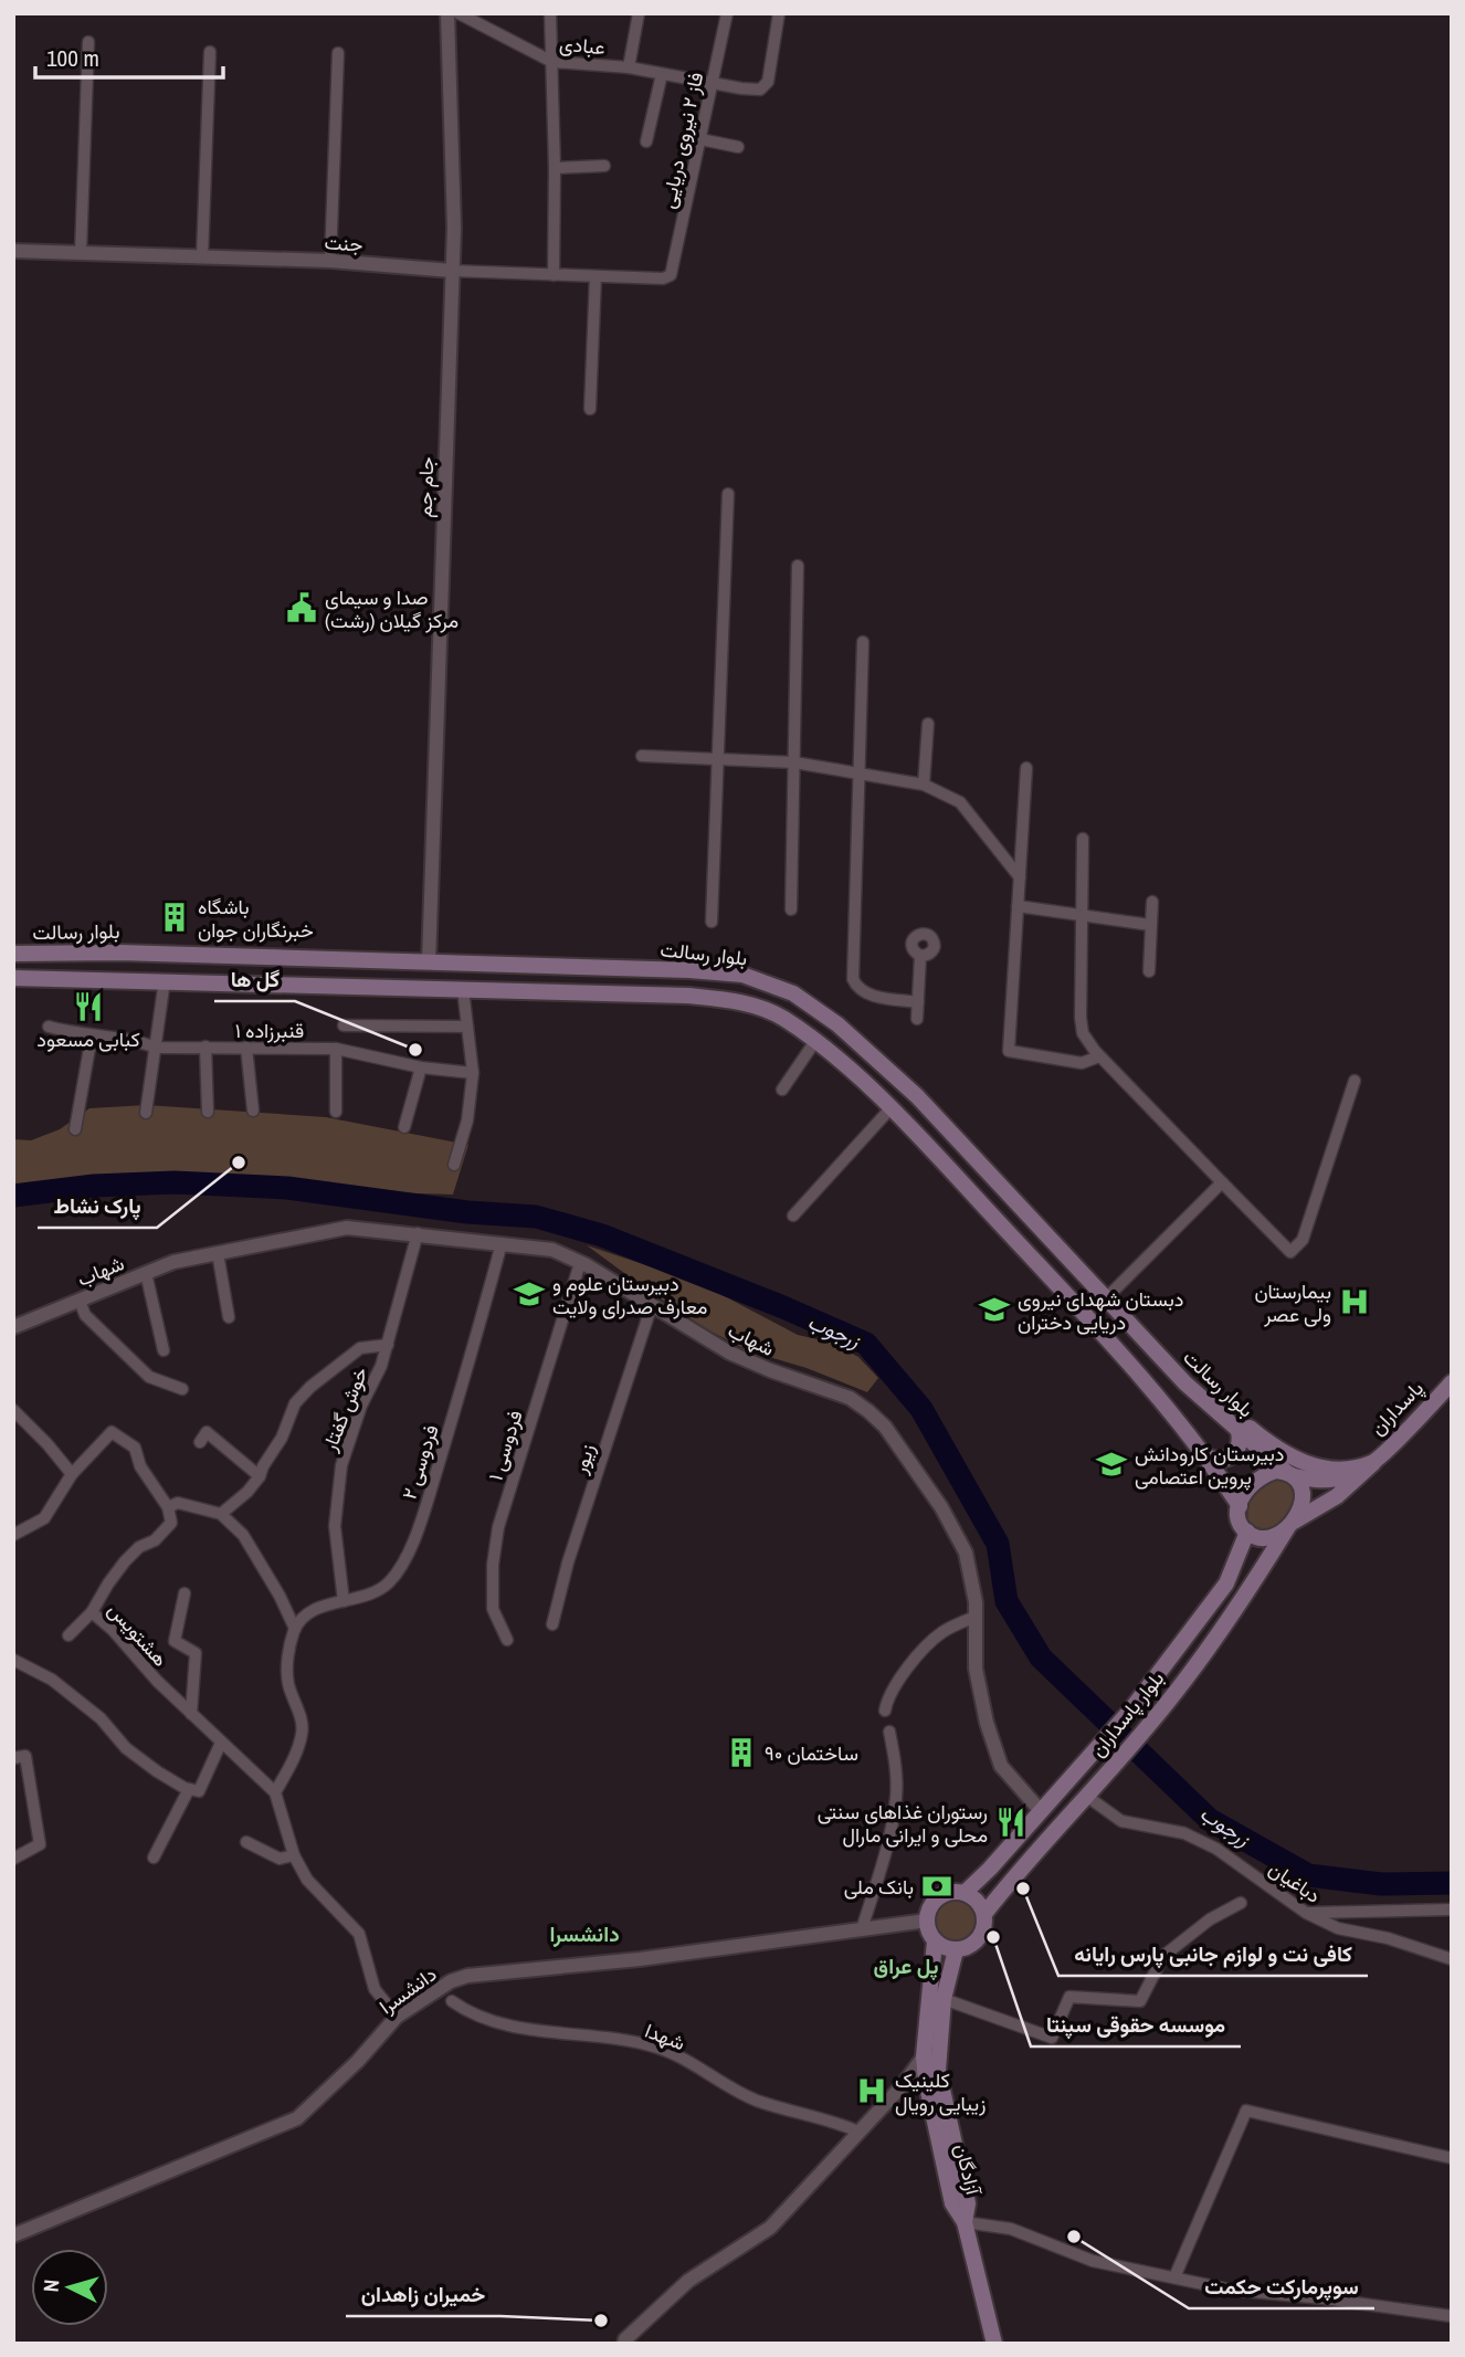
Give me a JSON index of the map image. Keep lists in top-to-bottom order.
{
  "streets": {
    "main road": [
      "بلوار رسالت",
      "پاسداران",
      "بلوار پاسداران",
      "آزادگان"
    ],
    "street": [
      "عبادی",
      "فاز ۲ نیروی دریایی",
      "جنت",
      "جام جم",
      "قنبرزاده ۱",
      "شهاب",
      "خوش گفتار",
      "فردوسی ۱",
      "زیور",
      "فردوسی ۲",
      "هشتویس",
      "دباغیان",
      "دانشسرا",
      "شهدا"
    ]
  },
  "crossings": [
    ["عبادی", "فاز ۲ نیروی دریایی"],
    ["فاز ۲ نیروی دریایی", "جنت"],
    ["جنت", "جام جم"],
    ["جام جم", "بلوار رسالت"],
    ["بلوار رسالت", "پاسداران"],
    ["بلوار رسالت", "بلوار پاسداران"],
    ["شهاب", "خوش گفتار"],
    ["شهاب", "فردوسی ۱"],
    ["شهاب", "زیور"],
    ["شهاب", "فردوسی ۲"],
    ["شهاب", "بلوار پاسداران"],
    ["پاسداران", "بلوار پاسداران"],
    ["خوش گفتار", "فردوسی ۲"],
    ["بلوار پاسداران", "دباغیان"],
    ["بلوار پاسداران", "دانشسرا"],
    ["بلوار پاسداران", "آزادگان"],
    ["دانشسرا", "آزادگان"]
  ],
  "districts": ["دانشسرا", "پل عراق"],
  "water": ["زرجوب"],
  "places": {
    "public building": ["صدا و سیمای مرکز گیلان (رشت)"],
    "building": ["باشگاه خبرنگاران جوان", "ساختمان ۹۰"],
    "restaurant": ["کبابی مسعود", "رستوران غذاهای سنتی محلی و ایرانی مارال"],
    "other": [
      "گل ها",
      "پارک نشاط",
      "کافی نت و لوازم جانبی پارس رایانه",
      "موسسه حقوقی سپنتا",
      "سوپرمارکت حکمت",
      "خمیران زاهدان"
    ],
    "school or university": ["دبیرستان علوم و معارف صدرای ولایت", "دبستان شهدای نیروی دریایی دختران", "دبیرستان کارودانش پروین اعتصامی"],
    "hospital": ["بیمارستان ولی عصر", "کلینیک زیبایی رویال"],
    "bank": ["بانک ملی"]
  },
  "scale_bar": "100 m",
  "north": "left"
}
